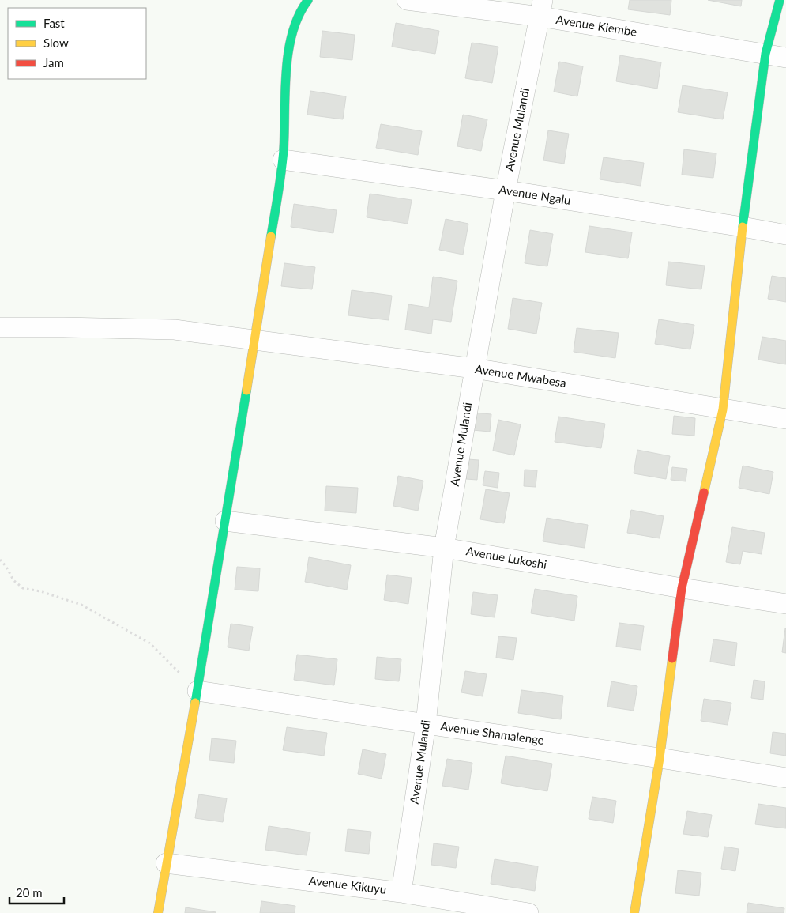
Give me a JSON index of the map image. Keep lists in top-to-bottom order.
{
  "streets": {
    "street": [
      "Avenue Kiembe",
      "Avenue Mulandi",
      "Avenue Ngalu",
      "Avenue Mwabesa",
      "Avenue Lukoshi",
      "Avenue Shamalenge",
      "Avenue Kikuyu"
    ]
  },
  "crossings": [
    ["Avenue Kiembe", "Avenue Mulandi"],
    ["Avenue Mulandi", "Avenue Ngalu"],
    ["Avenue Mulandi", "Avenue Mwabesa"],
    ["Avenue Mulandi", "Avenue Lukoshi"],
    ["Avenue Mulandi", "Avenue Shamalenge"],
    ["Avenue Mulandi", "Avenue Kikuyu"]
  ],
  "legend": ["Fast", "Slow", "Jam"],
  "scale_bar": "20 m"
}
